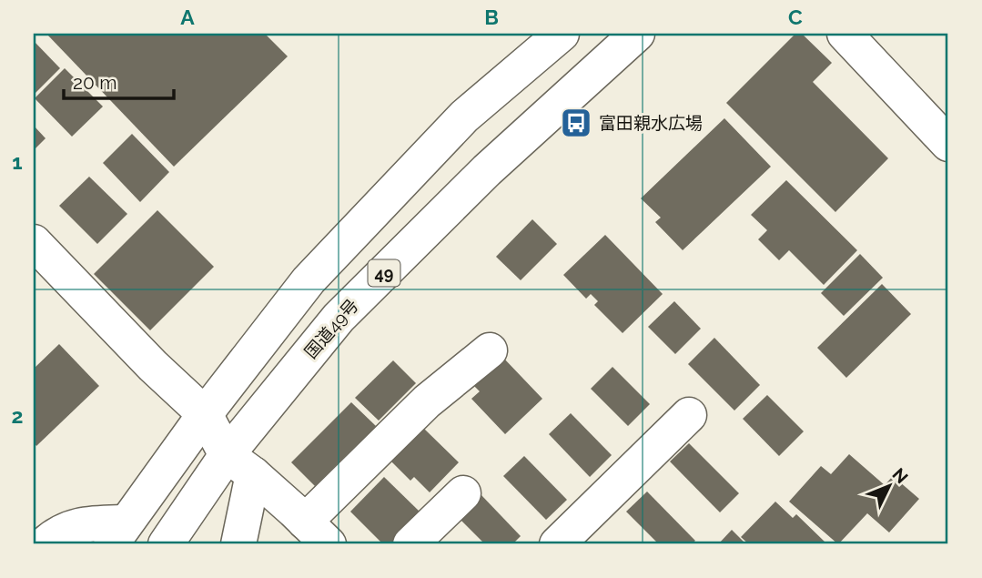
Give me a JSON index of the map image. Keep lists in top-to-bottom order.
{
  "streets": {
    "main road": ["49", "国道49号"]
  },
  "places": {
    "bus stop": ["富田親水広場"]
  },
  "scale_bar": "20 m",
  "north": "top right",
  "grid": {
    "columns": ["A", "B", "C"],
    "rows": ["1", "2"]
  }
}
